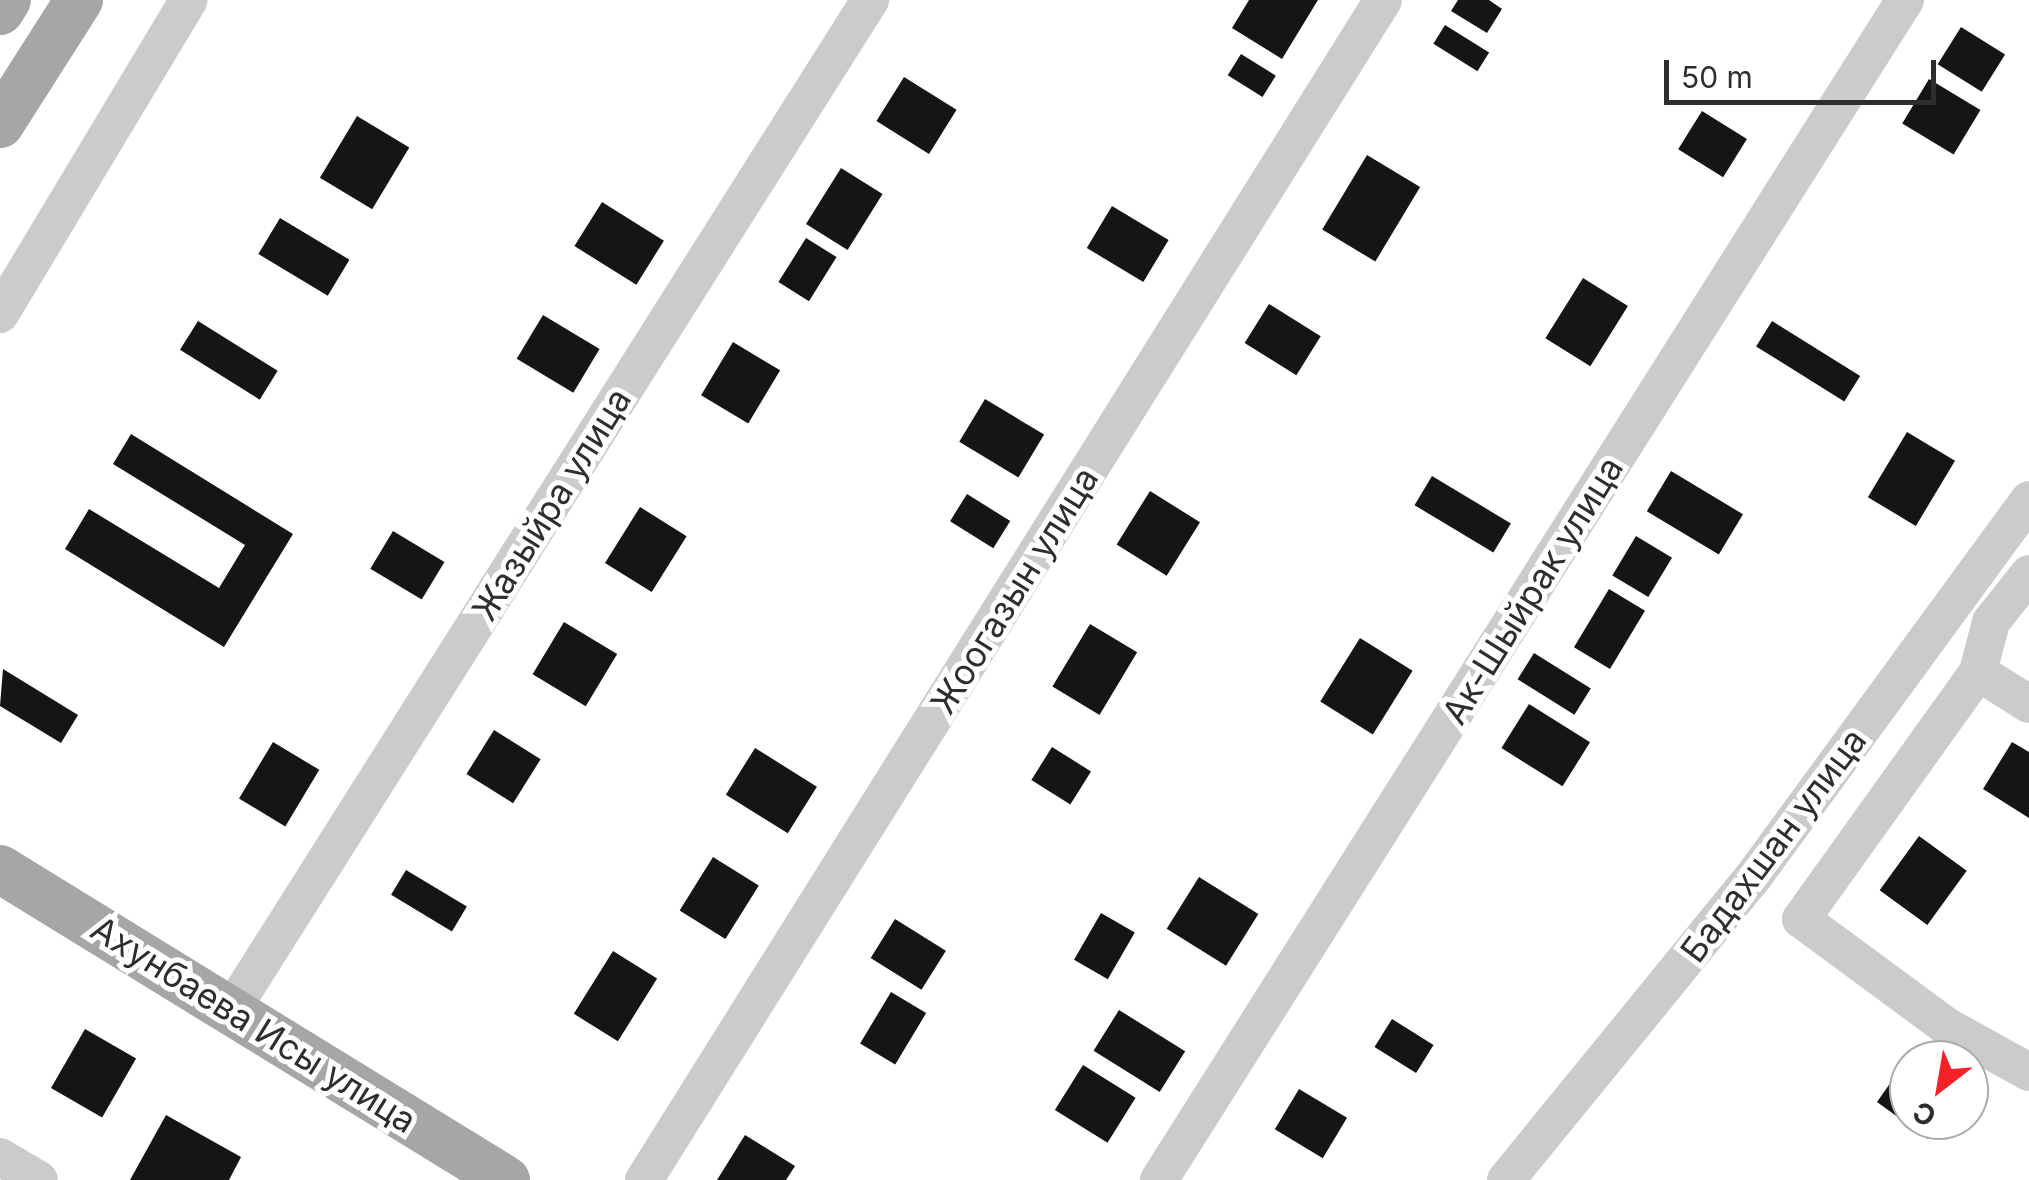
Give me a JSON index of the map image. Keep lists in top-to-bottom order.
{
  "streets": {
    "main road": ["Ахунбаева Исы улица"],
    "street": [
      "Жазыйра улица",
      "Жоогазын улица",
      "Ак-Шыйрак улица",
      "Бадахшан улица"
    ]
  },
  "crossings": [
    ["Жазыйра улица", "Ахунбаева Исы улица"]
  ],
  "scale_bar": "50 m",
  "north": "bottom left"
}
